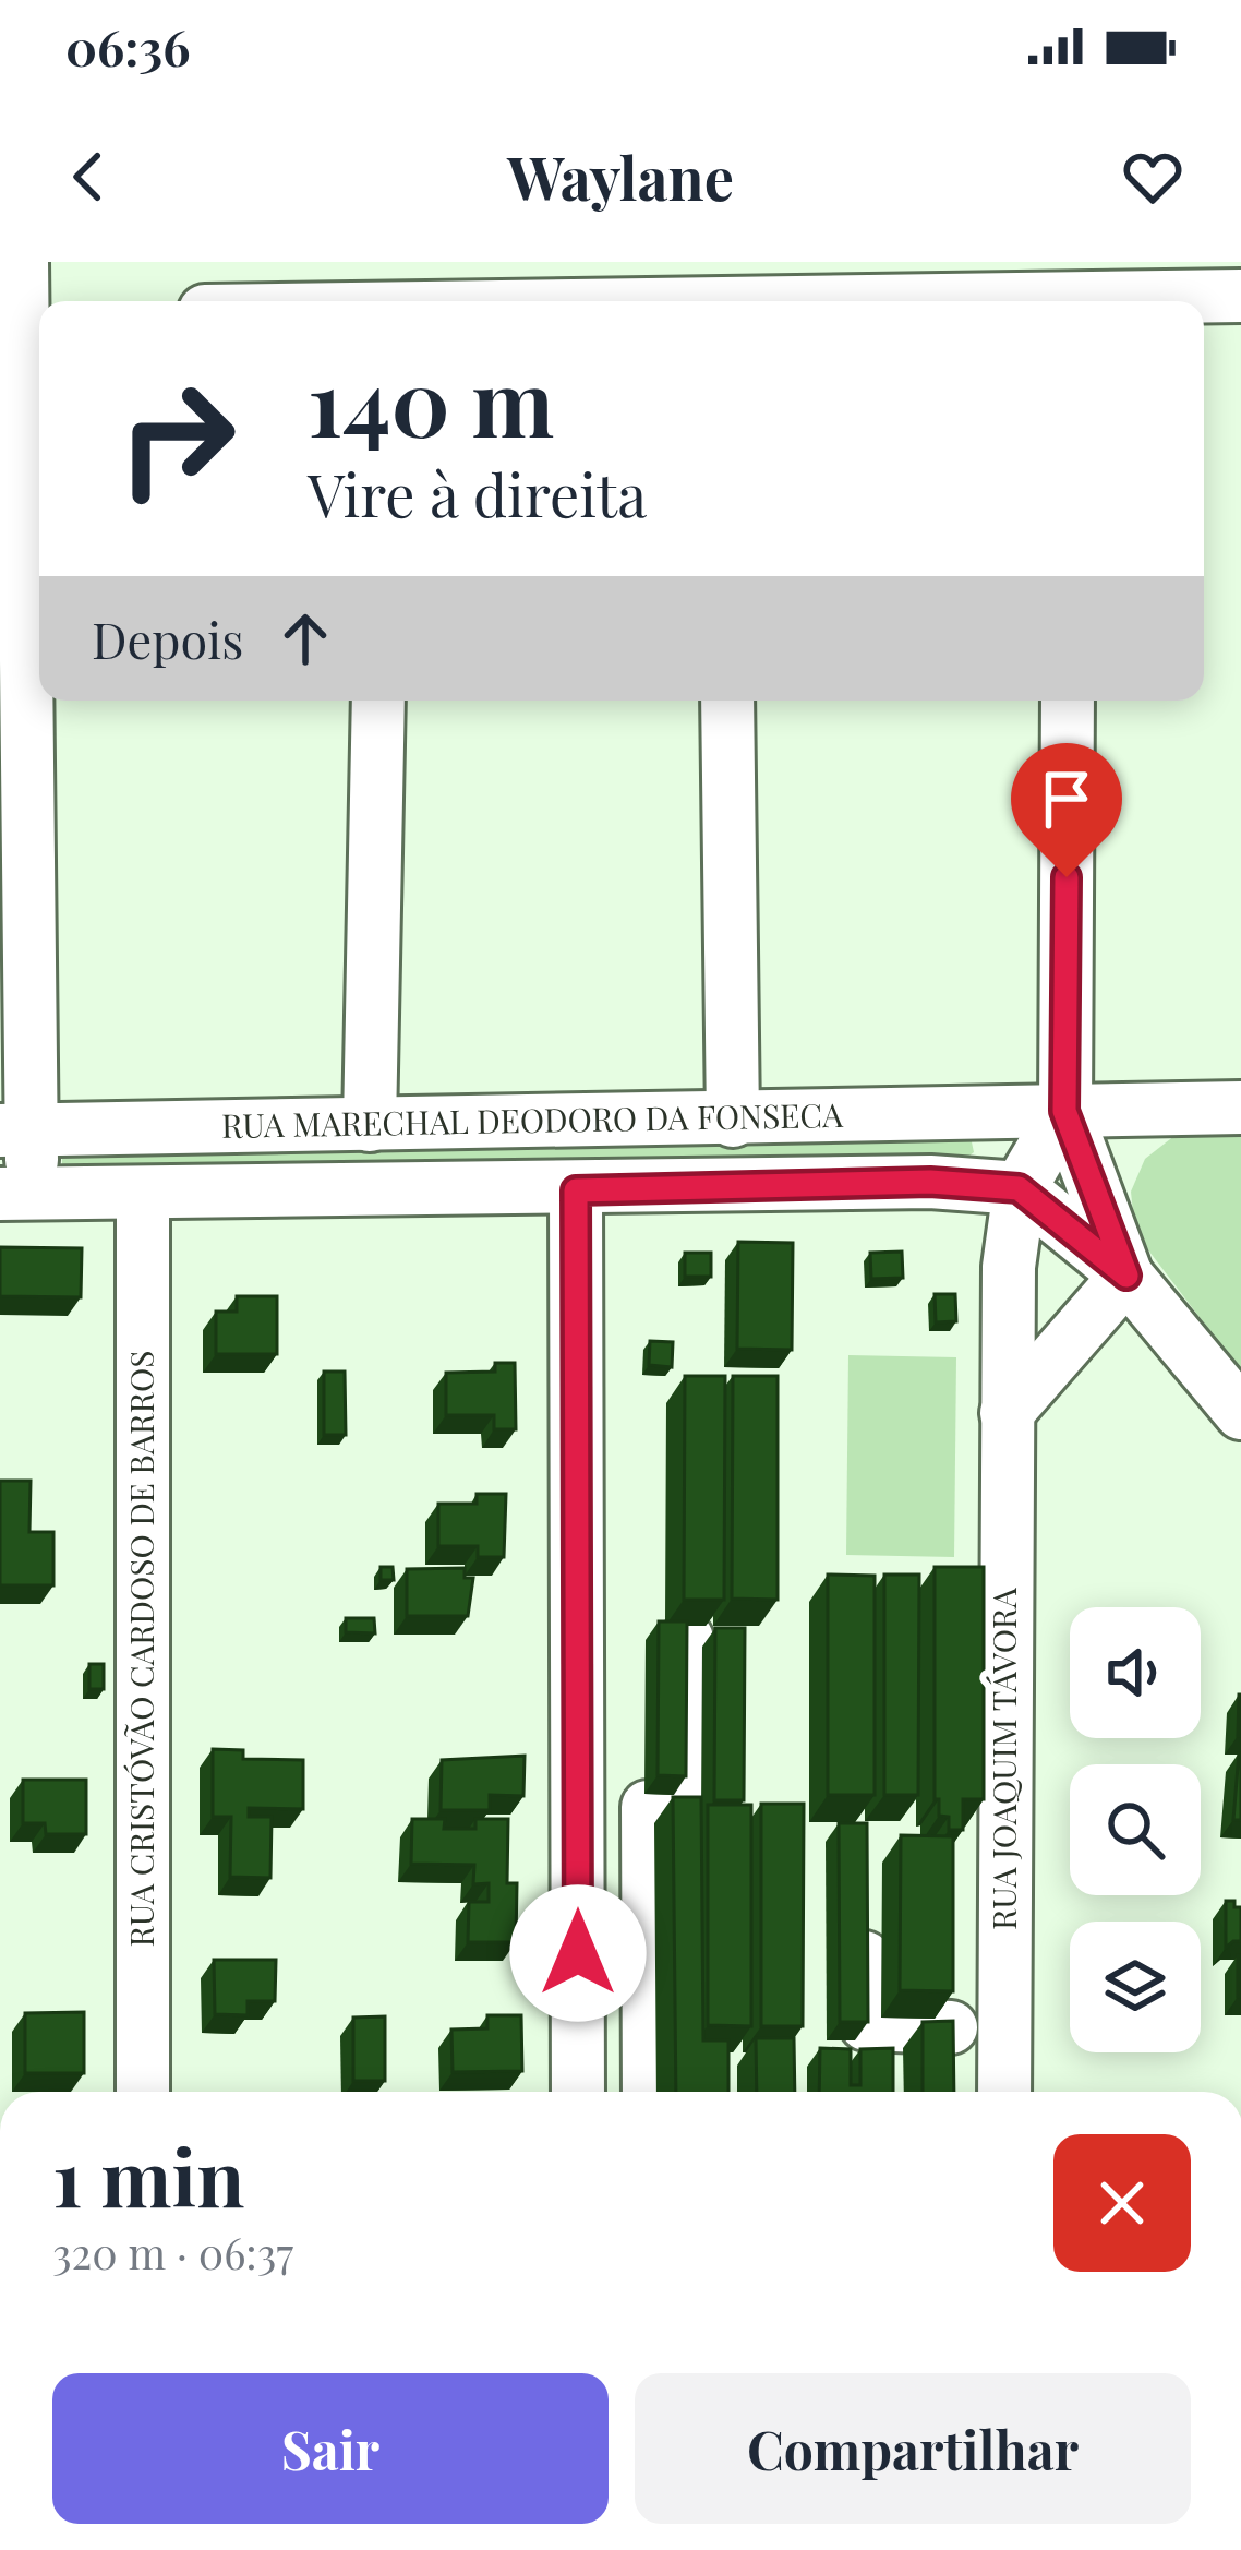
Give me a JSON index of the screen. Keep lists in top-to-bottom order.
{
  "streets": {
    "street": ["RUA MARECHAL DEODORO DA FONSECA", "RUA CRISTÓVÃO CARDOSO DE BARROS", "RUA JOAQUIM TÁVORA"]
  },
  "crossings": [
    ["RUA MARECHAL DEODORO DA FONSECA", "RUA JOAQUIM TÁVORA"]
  ],
  "page": {
    "status": "06:36",
    "header": "Waylane",
    "turn": ["140 m", "Vire à direita"],
    "then": "Depois",
    "heading": ["1 min", "320 m · 06:37"],
    "buttons": ["Sair", "Compartilhar"]
  }
}
